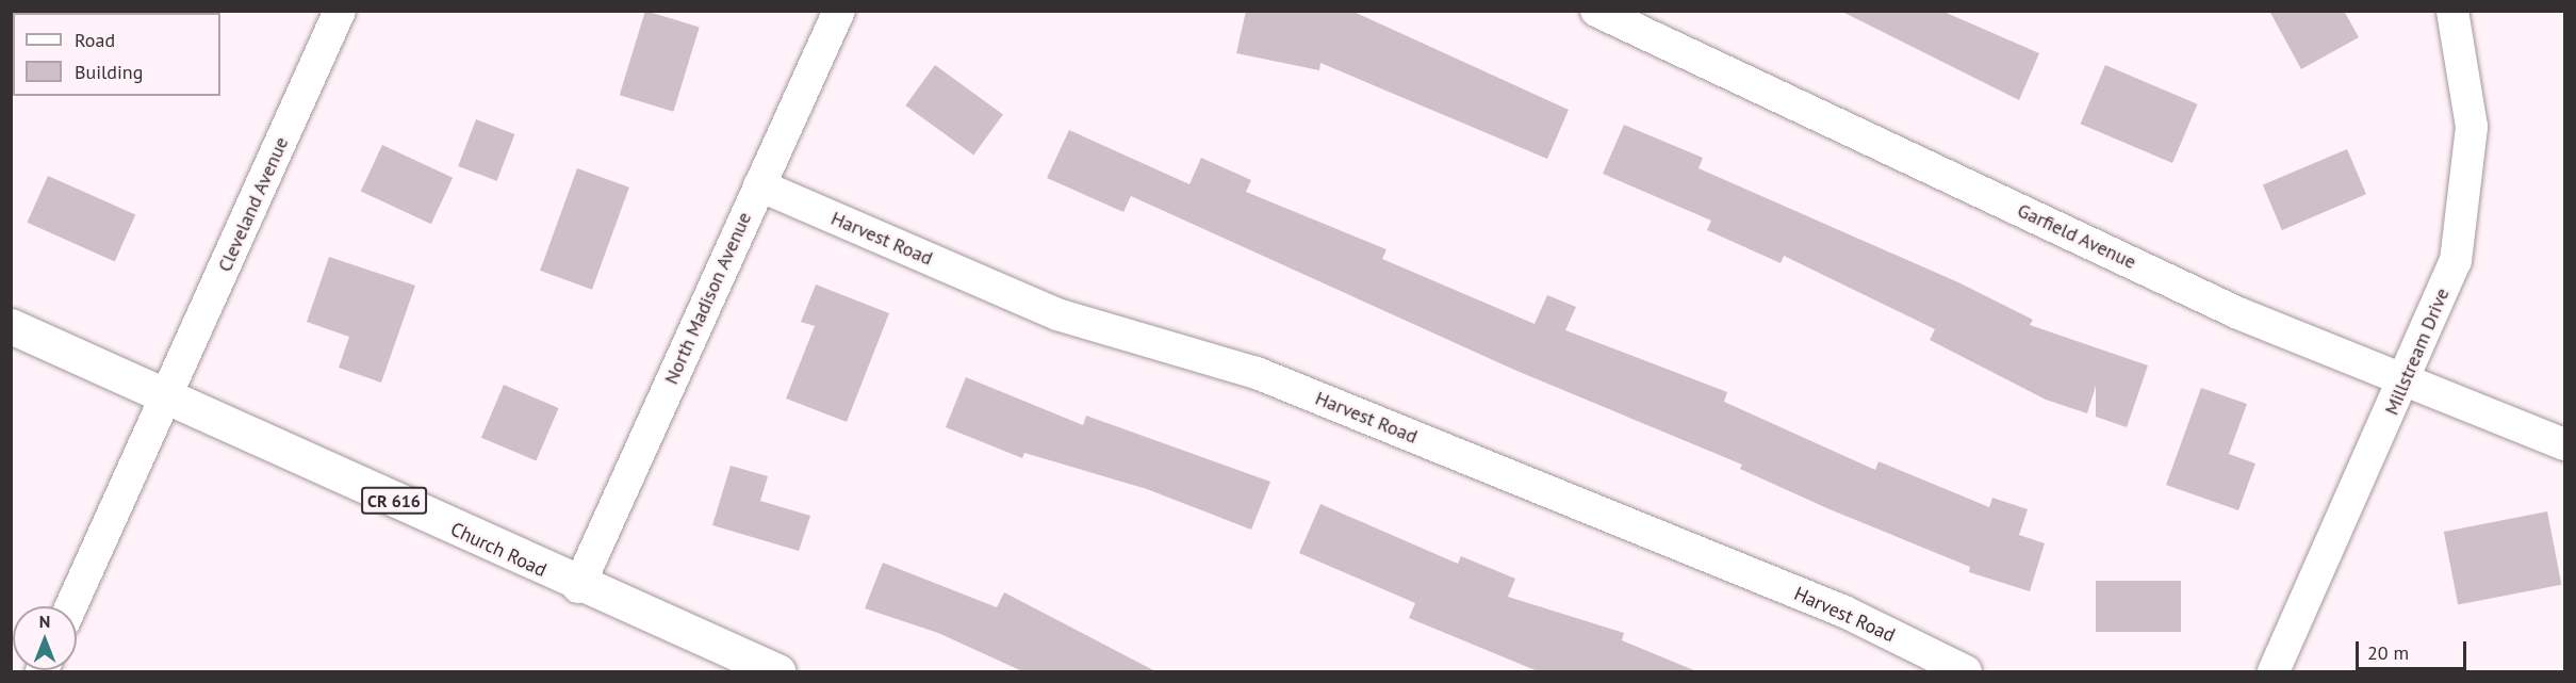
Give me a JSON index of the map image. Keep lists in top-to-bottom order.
{
  "streets": {
    "main road": ["CR 616", "Church Road"],
    "street": [
      "Cleveland Avenue",
      "Garfield Avenue",
      "Harvest Road",
      "North Madison Avenue",
      "Millstream Drive"
    ]
  },
  "crossings": [
    ["Cleveland Avenue", "Church Road"],
    ["Garfield Avenue", "Millstream Drive"],
    ["Harvest Road", "North Madison Avenue"],
    ["North Madison Avenue", "Church Road"]
  ],
  "legend": ["Road", "Building"],
  "scale_bar": "20 m",
  "north": "top"
}
